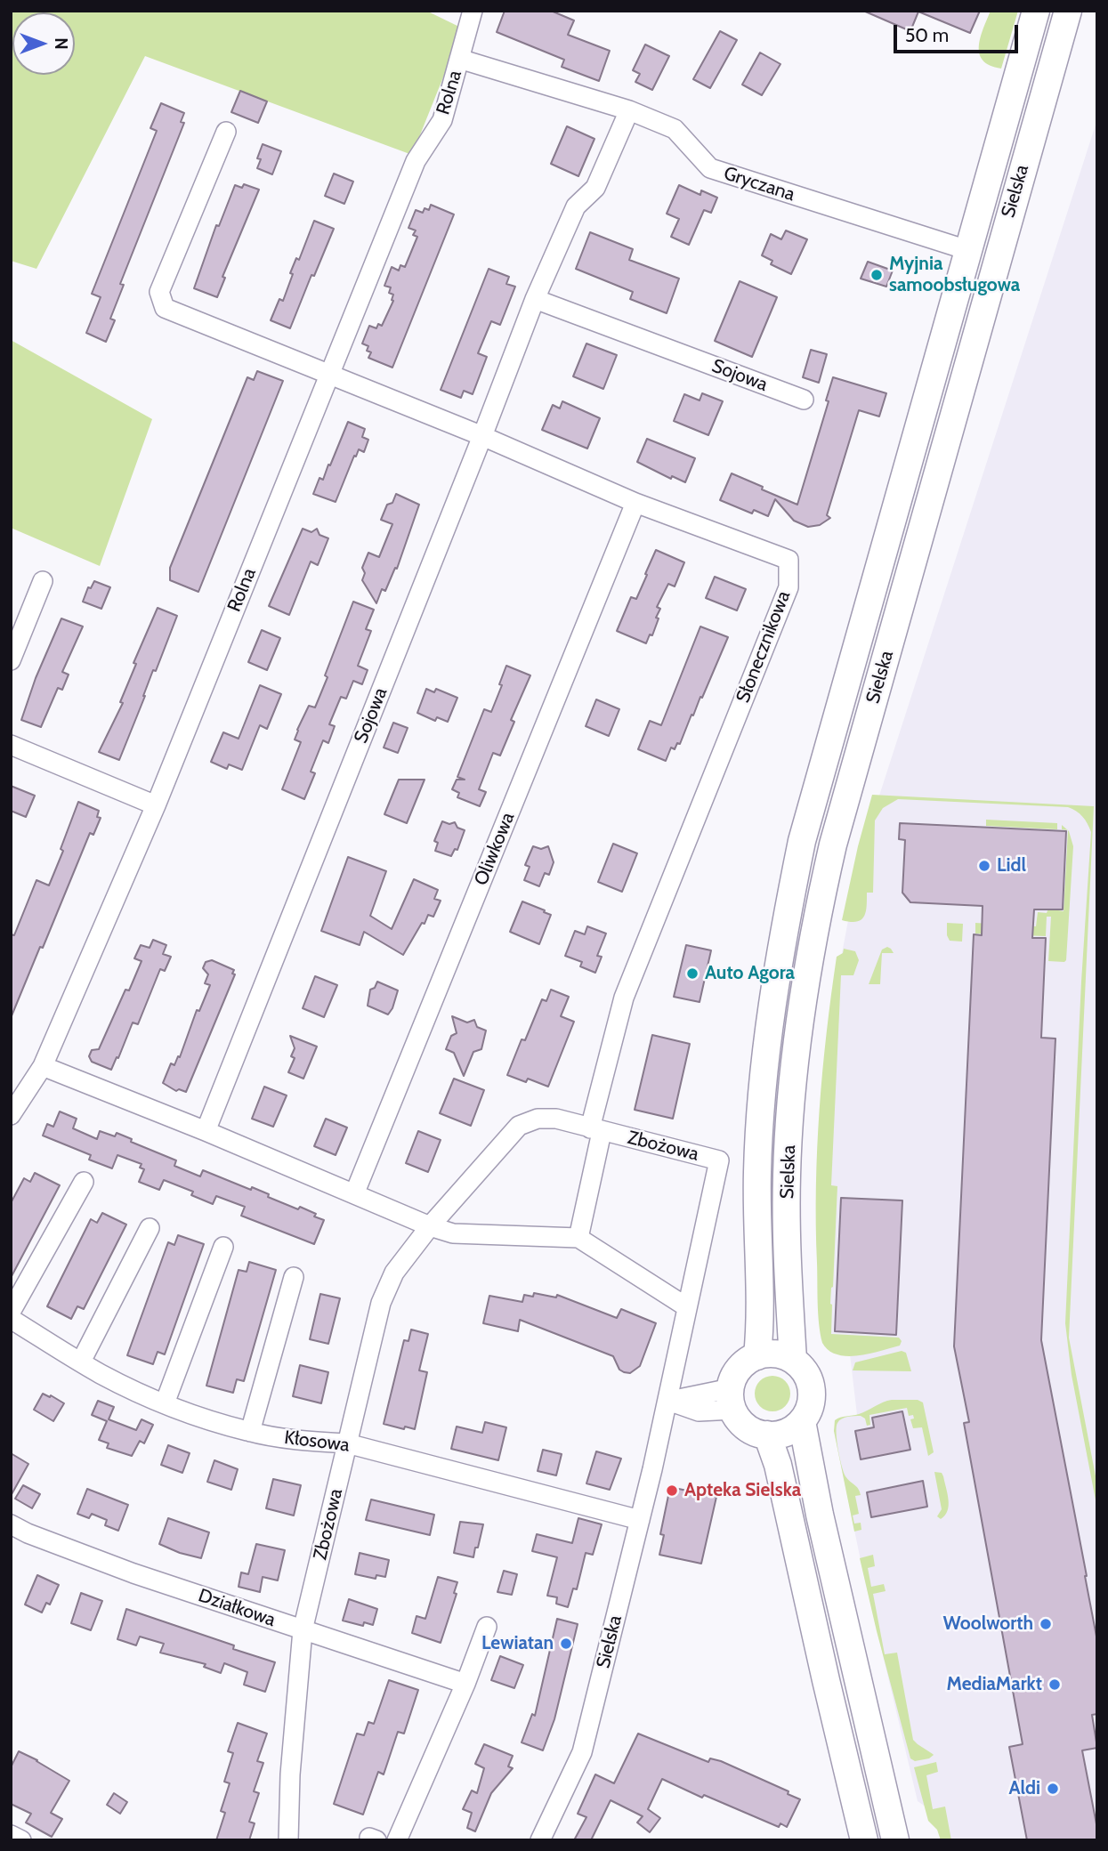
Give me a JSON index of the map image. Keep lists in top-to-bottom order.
{
  "streets": {
    "main road": ["Sielska"],
    "street": [
      "Rolna",
      "Gryczana",
      "Sojowa",
      "Słonecznikowa",
      "Oliwkowa",
      "Zbożowa",
      "Kłosowa",
      "Działkowa"
    ]
  },
  "crossings": [
    ["Rolna", "Gryczana"],
    ["Rolna", "Słonecznikowa"],
    ["Gryczana", "Sielska"],
    ["Gryczana", "Sojowa"],
    ["Sielska", "Zbożowa"],
    ["Sielska", "Kłosowa"],
    ["Sojowa", "Słonecznikowa"],
    ["Słonecznikowa", "Oliwkowa"],
    ["Słonecznikowa", "Zbożowa"],
    ["Zbożowa", "Kłosowa"],
    ["Zbożowa", "Działkowa"]
  ],
  "places": [
    "Myjnia samoobsługowa",
    "Lidl",
    "Auto Agora",
    "Apteka Sielska",
    "Woolworth",
    "Lewiatan",
    "MediaMarkt",
    "Aldi"
  ],
  "scale_bar": "50 m",
  "north": "right"
}
